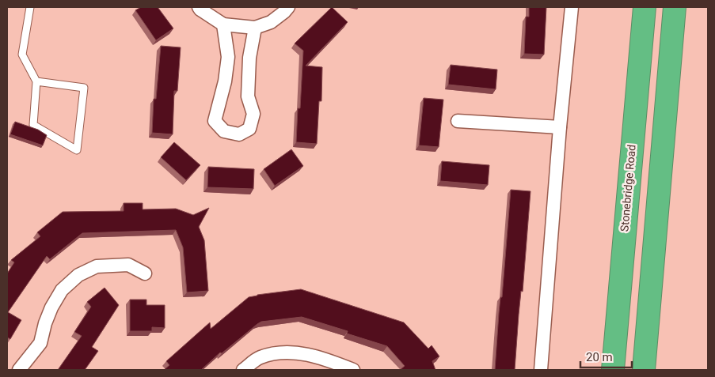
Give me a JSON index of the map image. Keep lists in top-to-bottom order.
{
  "streets": {
    "highway": ["Stonebridge Road"]
  },
  "scale_bar": "20 m"
}
